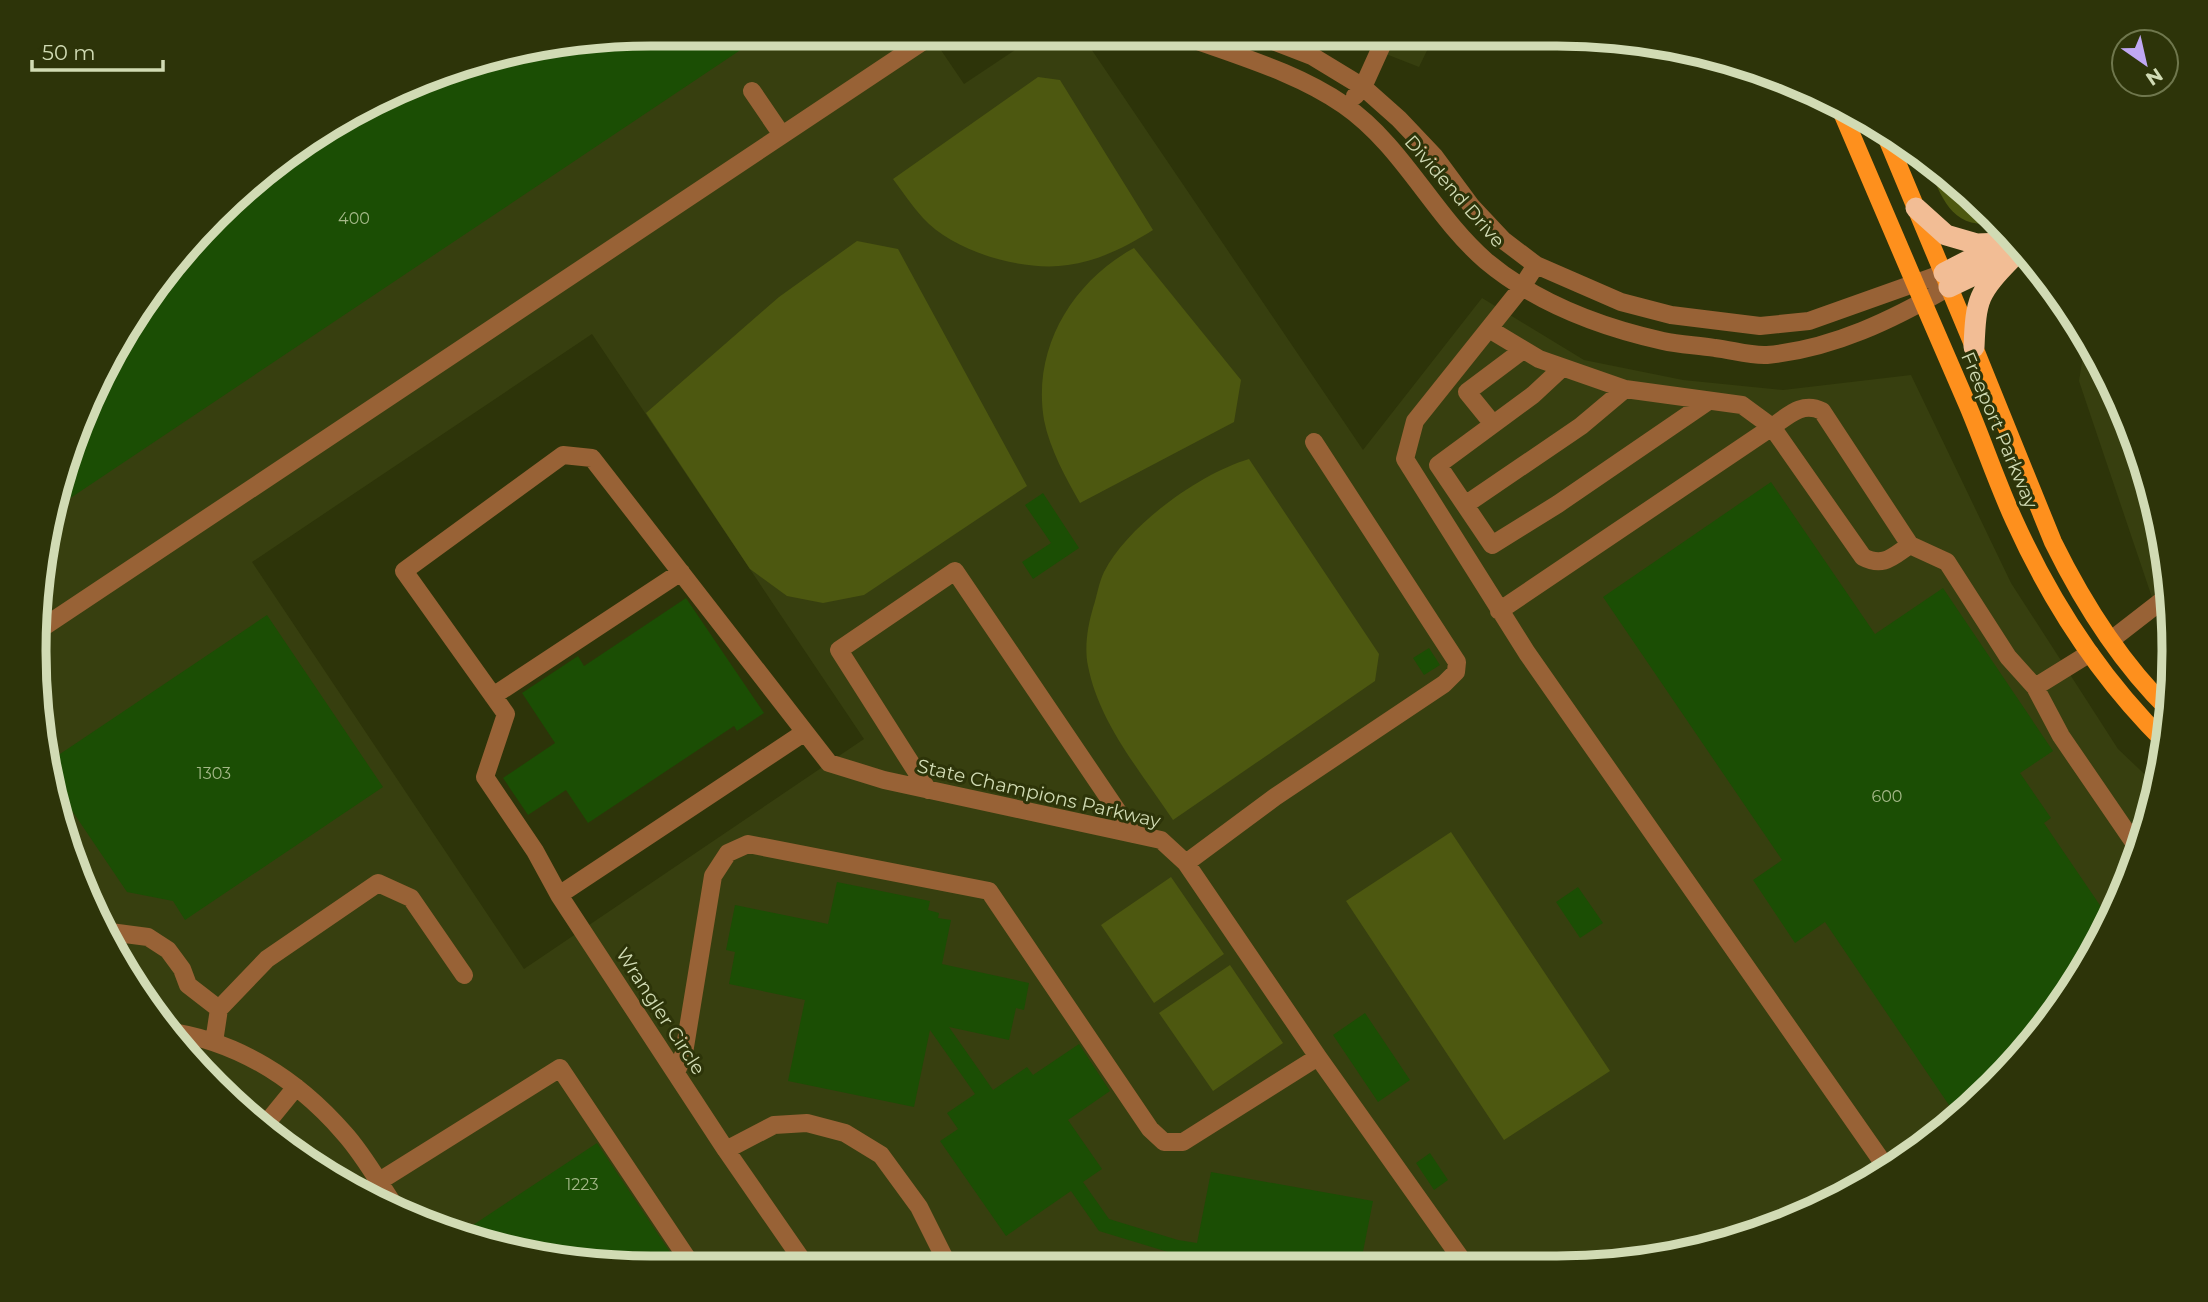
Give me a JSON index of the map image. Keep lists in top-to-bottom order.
{
  "streets": {
    "main road": ["Freeport Parkway"],
    "street": ["Dividend Drive", "State Champions Parkway", "Wrangler Circle"]
  },
  "crossings": [
    ["Dividend Drive", "Freeport Parkway"],
    ["State Champions Parkway", "Wrangler Circle"]
  ],
  "house_numbers": [
    "400",
    "1303",
    "600",
    "1223"
  ],
  "scale_bar": "50 m",
  "north": "bottom right"
}
